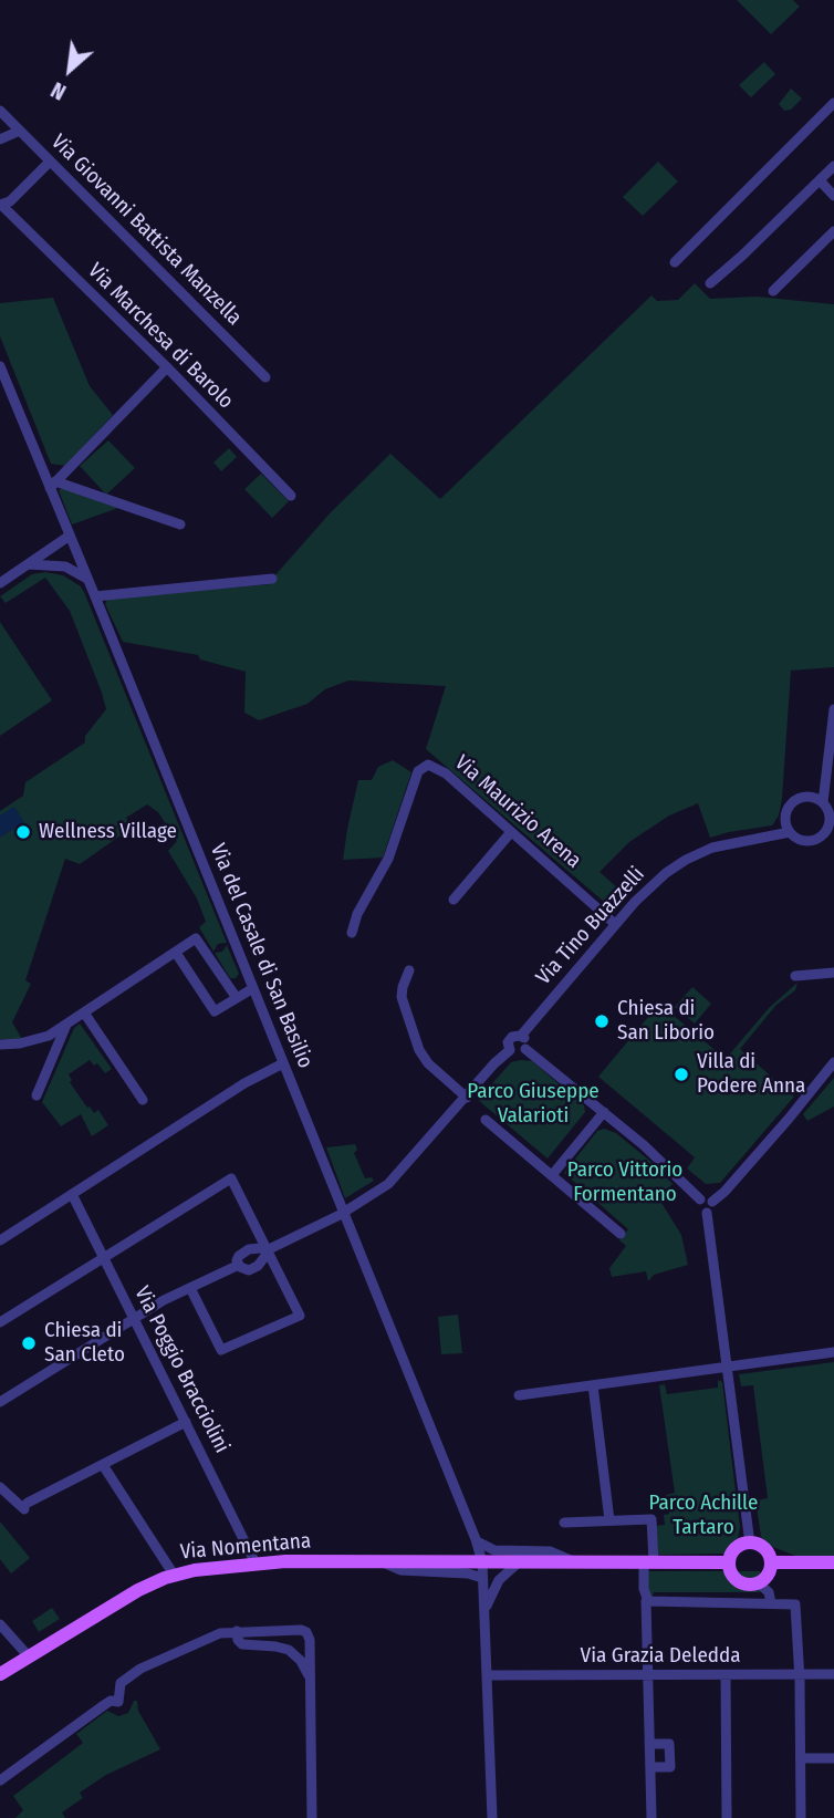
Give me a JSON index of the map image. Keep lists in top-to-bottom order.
{
  "streets": {
    "main road": ["Via Nomentana"],
    "street": [
      "Via Giovanni Battista Manzella",
      "Via Marchesa di Barolo",
      "Via Maurizio Arena",
      "Via Tino Buazzelli",
      "Via del Casale di San Basilio",
      "Via Poggio Bracciolini",
      "Via Grazia Deledda"
    ]
  },
  "crossings": [
    ["Via Maurizio Arena", "Via Tino Buazzelli"],
    ["Via del Casale di San Basilio", "Via Nomentana"],
    ["Via del Casale di San Basilio", "Via Grazia Deledda"],
    ["Via Poggio Bracciolini", "Via Nomentana"]
  ],
  "parks": ["Parco Giuseppe Valarioti", "Parco Vittorio Formentano", "Parco Achille Tartaro"],
  "places": [
    "Wellness Village",
    "Chiesa di San Liborio",
    "Villa di Podere Anna",
    "Chiesa di San Cleto"
  ],
  "north": "bottom left"
}
